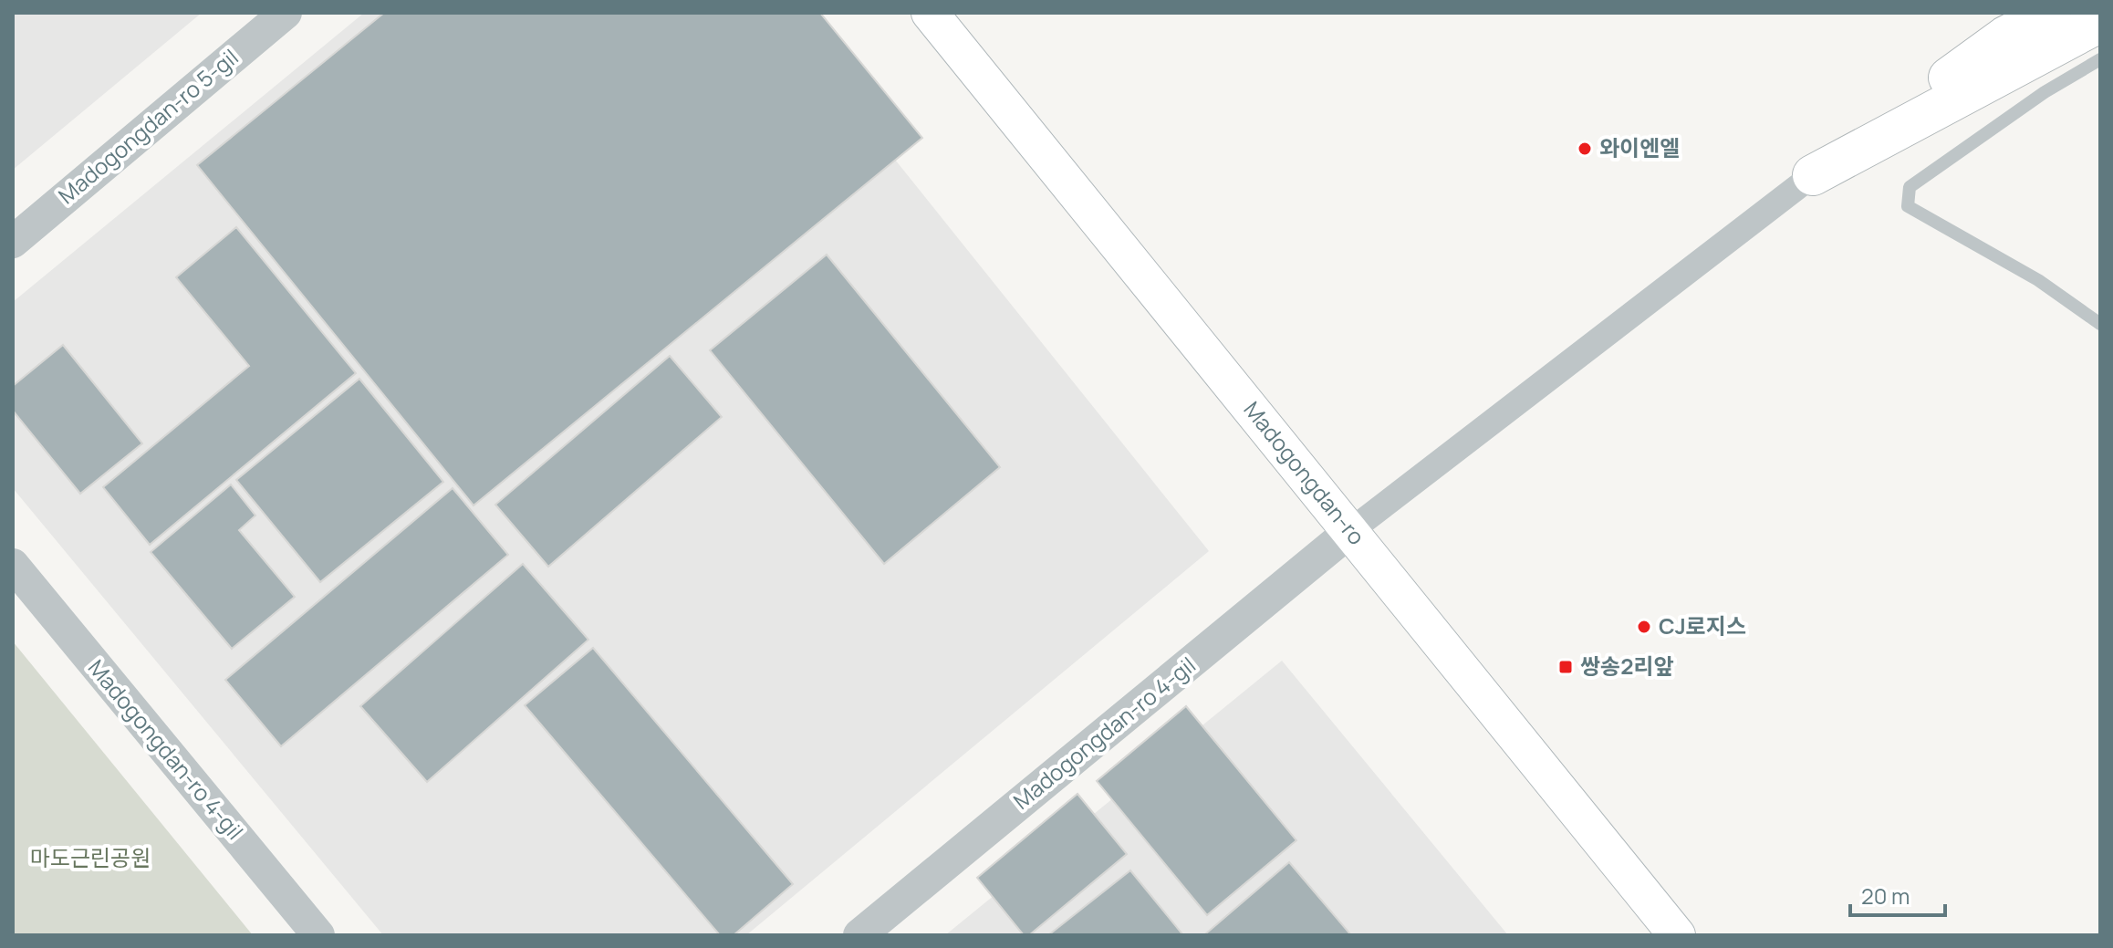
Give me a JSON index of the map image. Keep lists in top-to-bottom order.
{
  "streets": {
    "main road": ["Madogongdan-ro"],
    "street": ["Madogongdan-ro 5-gil", "Madogongdan-ro 4-gil"]
  },
  "crossings": [
    ["Madogongdan-ro", "Madogongdan-ro 4-gil"]
  ],
  "parks": ["마도근린공원"],
  "places": {
    "other": ["와이엔엘", "CJ로지스"],
    "transit": ["쌍송2리앞"]
  },
  "scale_bar": "20 m"
}
